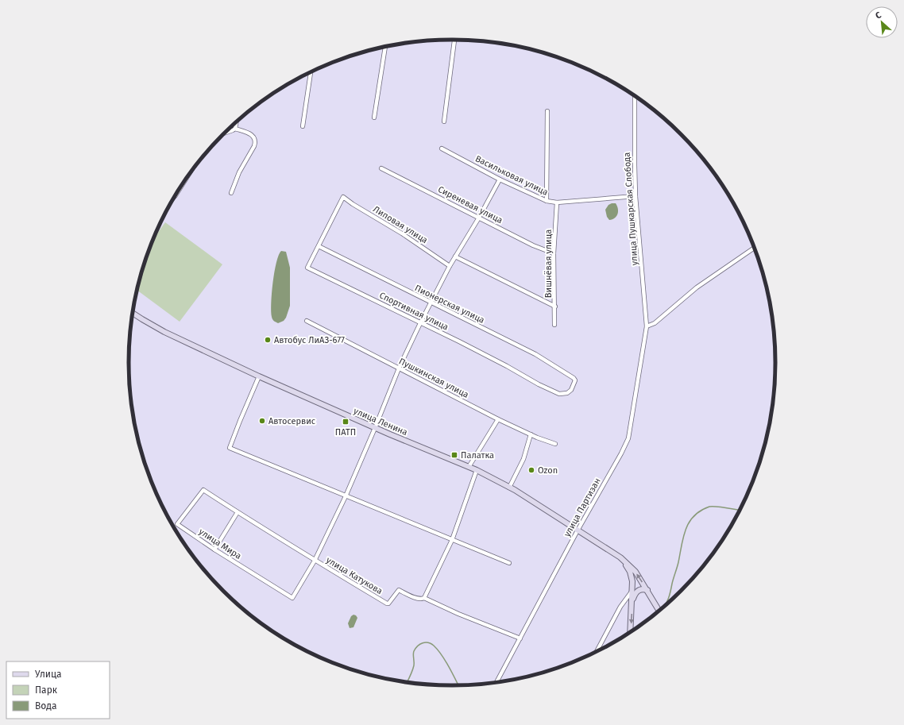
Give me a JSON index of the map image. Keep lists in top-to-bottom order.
{
  "streets": {
    "main road": ["улица Ленина"],
    "street": [
      "Васильковая улица",
      "Сиреневая улица",
      "улица Пушкарская Слобода",
      "Липовая улица",
      "Вишнёвая улица",
      "Пионерская улица",
      "Спортивная улица",
      "Пушкинская улица",
      "улица Партизан",
      "улица Мира",
      "улица Катукова"
    ]
  },
  "crossings": [
    ["Васильковая улица", "улица Пушкарская Слобода"],
    ["Васильковая улица", "Вишнёвая улица"],
    ["Сиреневая улица", "Вишнёвая улица"],
    ["улица Пушкарская Слобода", "улица Партизан"],
    ["Липовая улица", "Спортивная улица"],
    ["Пионерская улица", "Спортивная улица"],
    ["улица Ленина", "улица Партизан"],
    ["улица Партизан", "улица Катукова"],
    ["улица Мира", "улица Катукова"]
  ],
  "places": {
    "other": ["Автобус ЛиАЗ-677", "Автосервис", "Ozon"],
    "transit": ["ПАТП", "Палатка"]
  },
  "legend": ["Улица", "Парк", "Вода"],
  "north": "top left"
}
